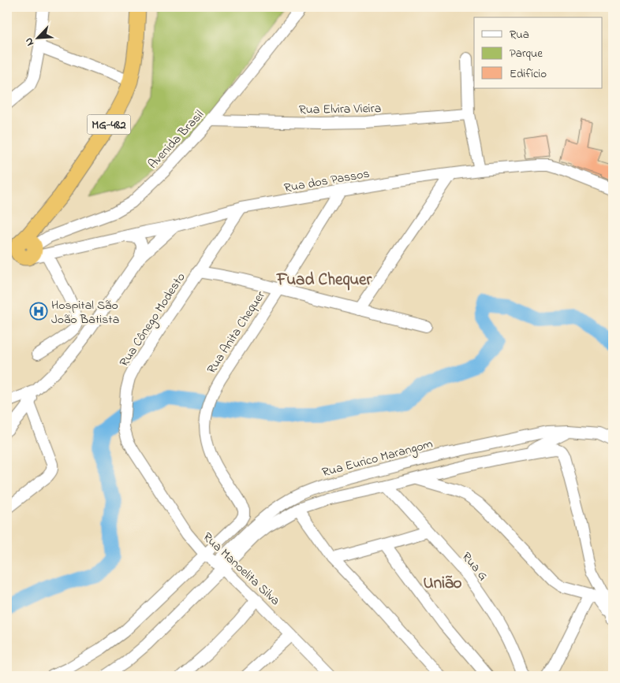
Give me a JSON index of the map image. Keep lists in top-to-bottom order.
{
  "streets": {
    "highway": ["MG-482"],
    "street": [
      "Rua Elvira Vieira",
      "Avenida Brasil",
      "Rua dos Passos",
      "Rua Cônego Modesto",
      "Rua Anita Chequer",
      "Rua Eurico Marangom",
      "Rua G",
      "Rua Manoelita Silva"
    ]
  },
  "crossings": [
    ["Rua Elvira Vieira", "Avenida Brasil"],
    ["MG-482", "Avenida Brasil"],
    ["MG-482", "Rua dos Passos"],
    ["Avenida Brasil", "Rua dos Passos"],
    ["Rua dos Passos", "Rua Cônego Modesto"],
    ["Rua dos Passos", "Rua Anita Chequer"],
    ["Rua Cônego Modesto", "Rua Manoelita Silva"],
    ["Rua Anita Chequer", "Rua Manoelita Silva"],
    ["Rua Eurico Marangom", "Rua Manoelita Silva"]
  ],
  "districts": ["Fuad Chequer", "União"],
  "places": {
    "hospital": ["Hospital São João Batista"]
  },
  "legend": ["Rua", "Parque", "Edifício"],
  "north": "bottom left"
}
